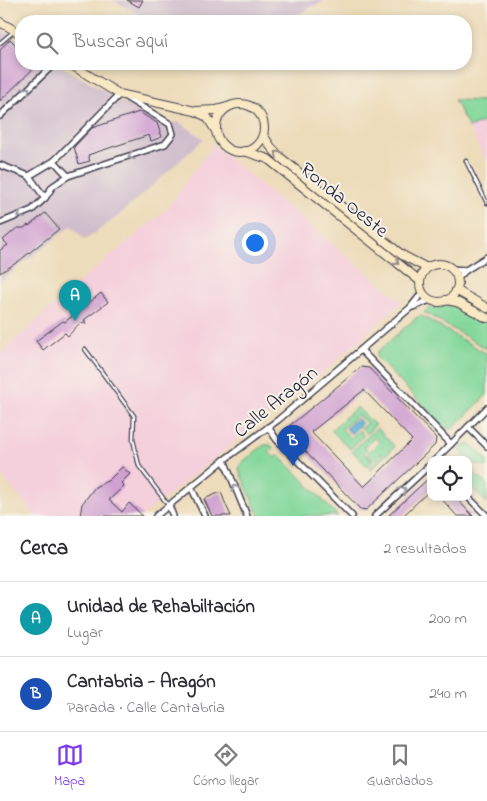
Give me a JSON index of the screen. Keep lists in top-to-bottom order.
{
  "streets": {
    "main road": ["Ronda Oeste"],
    "street": ["Calle Aragón"]
  },
  "crossings": [
    ["Ronda Oeste", "Calle Aragón"]
  ],
  "page": {
    "search": "Buscar aquí",
    "pins": ["A", "B"],
    "heading": ["Cerca", "2 resultados"],
    "list": [
      {
        "mark": "A",
        "name": "Unidad de Rehabiltación",
        "note": "Lugar",
        "value": "200 m"
      },
      {
        "mark": "B",
        "name": "Cantabria - Aragón",
        "note": "Parada · Calle Cantabria",
        "value": "240 m"
      }
    ],
    "nav": ["Mapa", "Cómo llegar", "Guardados"]
  }
}
